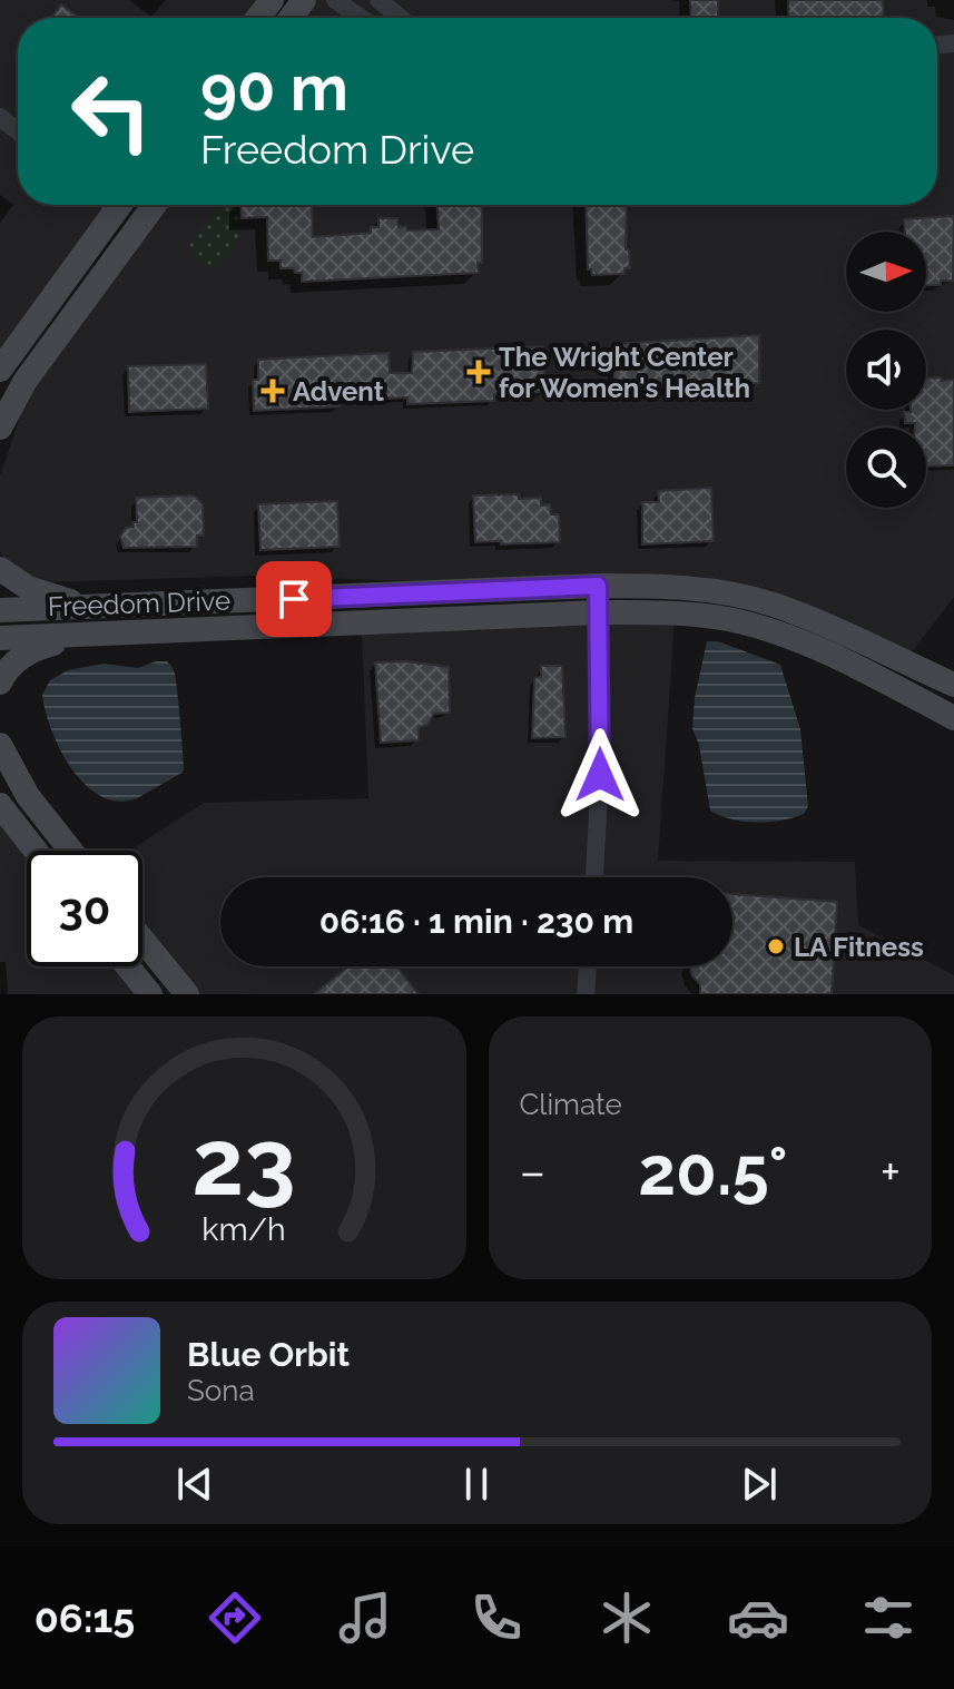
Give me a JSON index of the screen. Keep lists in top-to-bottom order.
{
  "streets": {
    "street": ["Freedom Drive"]
  },
  "places": {
    "health": ["The Wright Center for Women's Health", "Advent"],
    "other": ["LA Fitness"]
  },
  "north": "right",
  "page": {
    "turn": ["90 m", "Freedom Drive"],
    "limit": "30",
    "trip": "06:16 · 1 min · 230 m",
    "tile": "Climate",
    "heat": ["−", "20.5°", "+"],
    "song": ["Blue Orbit", "Sona"],
    "tabs": "06:15",
    "gauge": ["23", "km/h"]
  }
}
